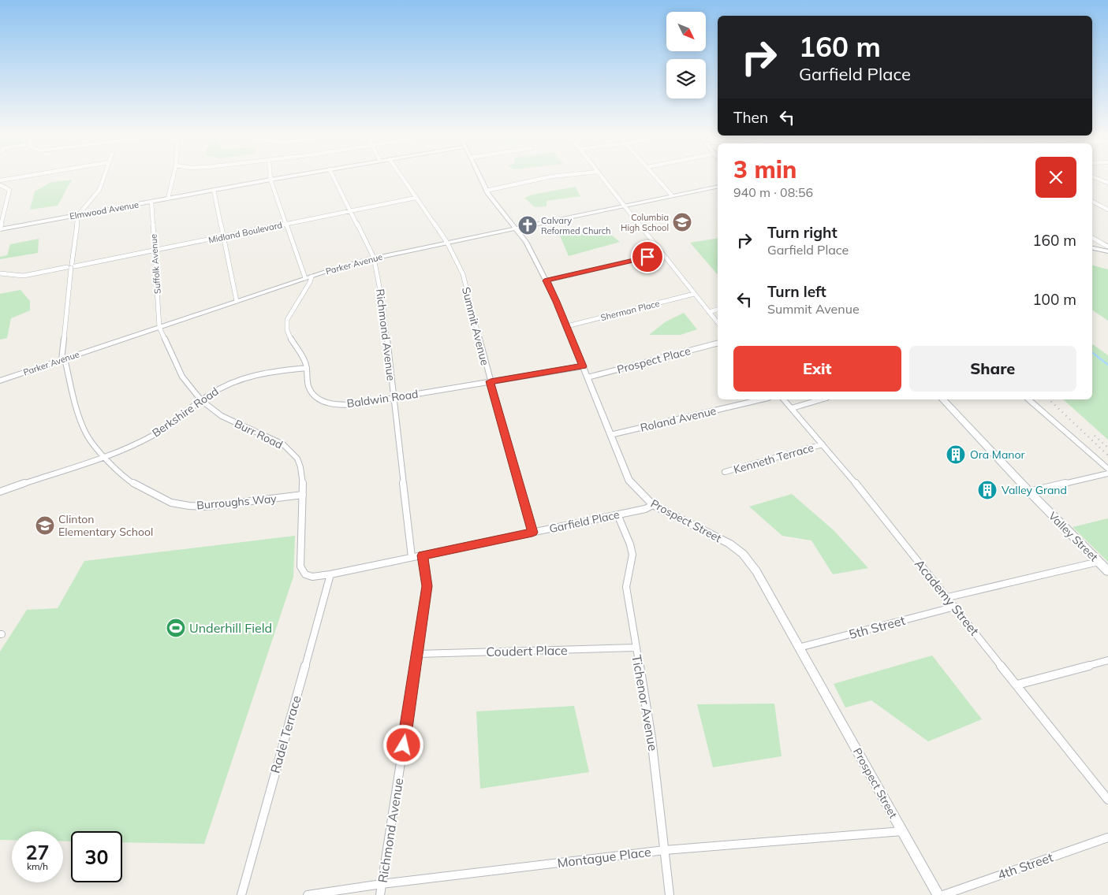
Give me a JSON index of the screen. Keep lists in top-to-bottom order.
{
  "streets": {
    "main road": ["Valley Street"],
    "street": [
      "Elmwood Avenue",
      "Midland Boulevard",
      "Suffolk Avenue",
      "Parker Avenue",
      "Sherman Place",
      "Summit Avenue",
      "Richmond Avenue",
      "Prospect Place",
      "Baldwin Road",
      "Berkshire Road",
      "Roland Avenue",
      "Burr Road",
      "Kenneth Terrace",
      "Burroughs Way",
      "Prospect Street",
      "Garfield Place",
      "Academy Street",
      "5th Street",
      "Coudert Place",
      "Tichenor Avenue",
      "Radel Terrace",
      "Montague Place",
      "4th Street"
    ]
  },
  "crossings": [
    ["Elmwood Avenue", "Suffolk Avenue"],
    ["Elmwood Avenue", "Burroughs Way"],
    ["Midland Boulevard", "Suffolk Avenue"],
    ["Midland Boulevard", "Summit Avenue"],
    ["Midland Boulevard", "Richmond Avenue"],
    ["Midland Boulevard", "Burroughs Way"],
    ["Suffolk Avenue", "Parker Avenue"],
    ["Suffolk Avenue", "Burr Road"],
    ["Parker Avenue", "Summit Avenue"],
    ["Parker Avenue", "Richmond Avenue"],
    ["Parker Avenue", "Baldwin Road"],
    ["Parker Avenue", "Burr Road"],
    ["Parker Avenue", "Burroughs Way"],
    ["Parker Avenue", "Prospect Street"],
    ["Sherman Place", "Prospect Street"],
    ["Summit Avenue", "Baldwin Road"],
    ["Summit Avenue", "Garfield Place"],
    ["Richmond Avenue", "Baldwin Road"],
    ["Richmond Avenue", "Garfield Place"],
    ["Richmond Avenue", "Coudert Place"],
    ["Richmond Avenue", "Montague Place"],
    ["Prospect Place", "Prospect Street"],
    ["Baldwin Road", "Berkshire Road"],
    ["Baldwin Road", "Prospect Street"],
    ["Berkshire Road", "Burr Road"],
    ["Berkshire Road", "Burroughs Way"],
    ["Roland Avenue", "Prospect Street"],
    ["Burr Road", "Burroughs Way"],
    ["Burr Road", "Radel Terrace"],
    ["Kenneth Terrace", "Academy Street"],
    ["Prospect Street", "Garfield Place"],
    ["Prospect Street", "5th Street"],
    ["Prospect Street", "Montague Place"],
    ["Garfield Place", "Tichenor Avenue"],
    ["Academy Street", "5th Street"],
    ["Coudert Place", "Tichenor Avenue"],
    ["Tichenor Avenue", "Montague Place"]
  ],
  "places": {
    "school or university": ["Columbia High School", "Clinton Elementary School"],
    "church": ["Calvary Reformed Church"],
    "building": ["Ora Manor", "Valley Grand"],
    "sports": ["Underhill Field"]
  },
  "north": "bottom right",
  "page": {
    "turn": ["160 m", "Garfield Place"],
    "then": "Then",
    "heading": ["3 min", "940 m · 08:56"],
    "list": [
      {
        "name": "Turn right",
        "note": "Garfield Place",
        "value": "160 m"
      },
      {
        "name": "Turn left",
        "note": "Summit Avenue",
        "value": "100 m"
      }
    ],
    "buttons": ["Exit", "Share"],
    "speed": "27 km/h",
    "limit": "30"
  }
}
